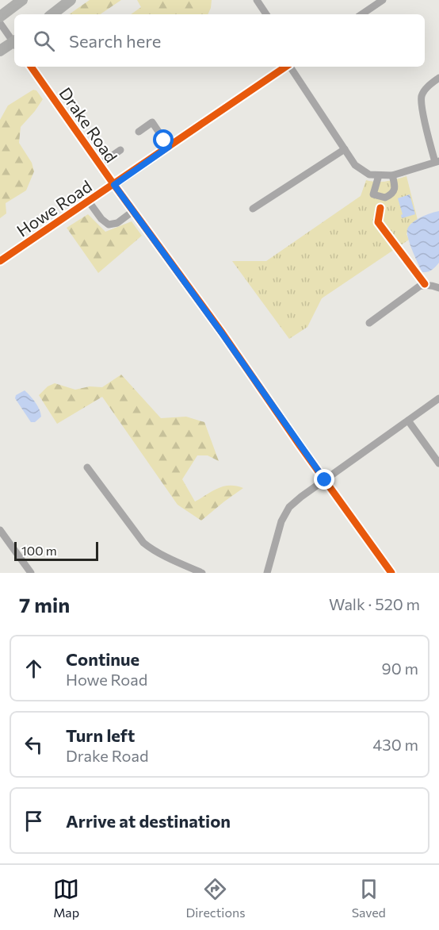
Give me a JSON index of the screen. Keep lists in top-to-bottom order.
{
  "streets": {
    "street": ["Drake Road", "Howe Road"]
  },
  "crossings": [
    ["Drake Road", "Howe Road"]
  ],
  "scale_bar": "100 m",
  "page": {
    "search": "Search here",
    "scale": "100 m",
    "heading": ["7 min", "Walk · 520 m"],
    "list": [
      ["Continue", "Howe Road", "90 m"],
      ["Turn left", "Drake Road", "430 m"],
      "Arrive at destination"
    ],
    "nav": ["Map", "Directions", "Saved"]
  }
}
